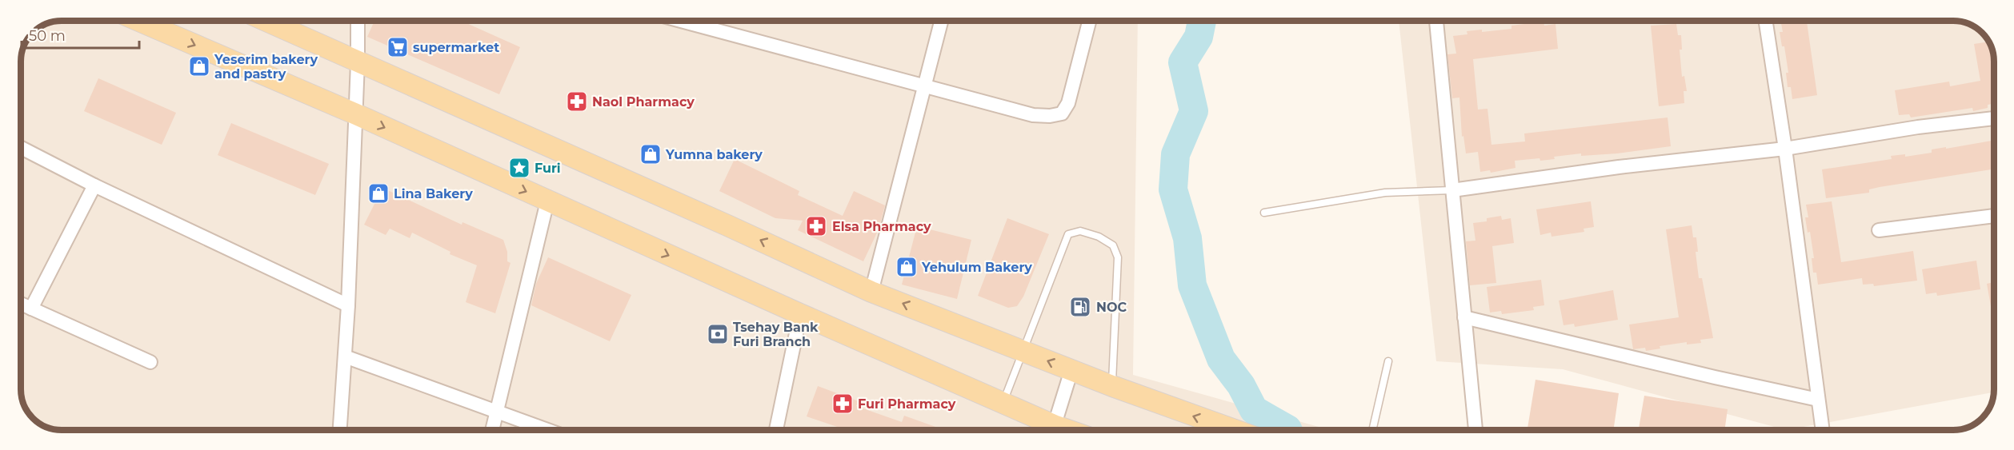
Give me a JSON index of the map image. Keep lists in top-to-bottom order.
{
  "places": {
    "supermarket": ["supermarket"],
    "shop": [
      "Yeserim bakery and pastry",
      "Yumna bakery",
      "Lina Bakery",
      "Yehulum Bakery"
    ],
    "pharmacy": ["Naol Pharmacy", "Elsa Pharmacy", "Furi Pharmacy"],
    "place": ["Furi"],
    "fuel station": ["NOC"],
    "bank": ["Tsehay Bank Furi Branch"]
  },
  "scale_bar": "50 m"
}
